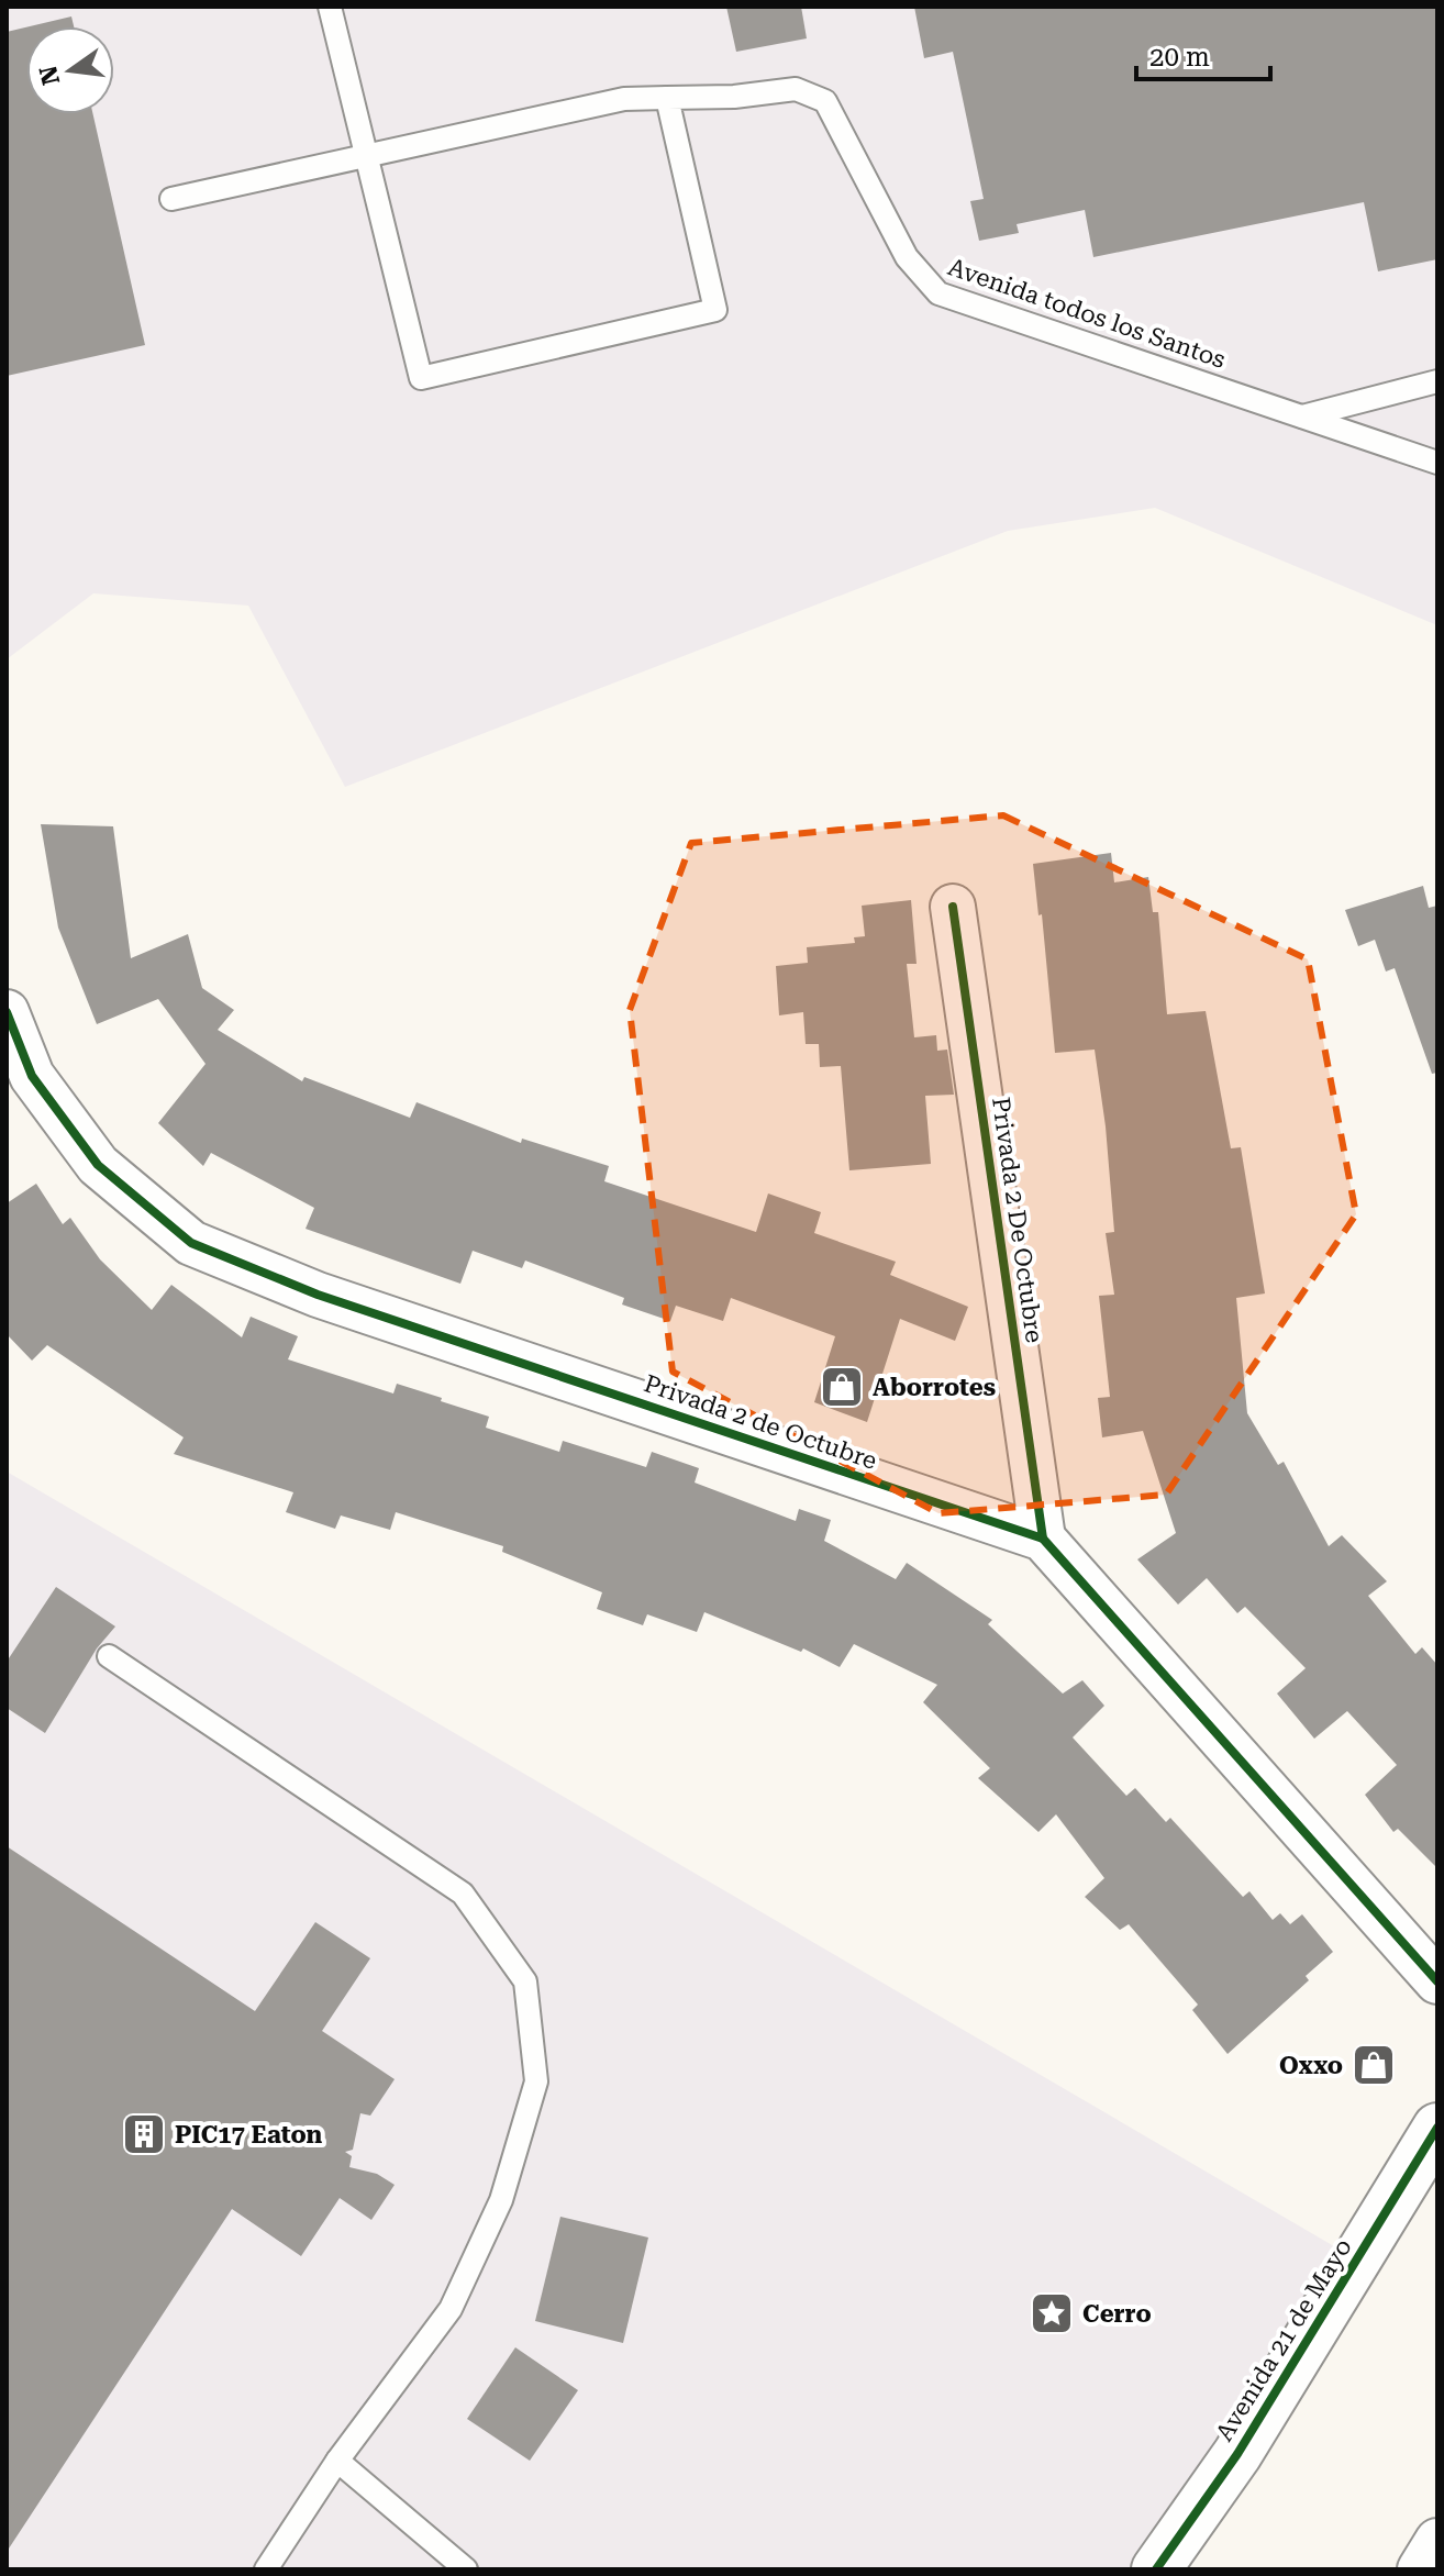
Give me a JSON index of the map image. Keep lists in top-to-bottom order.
{
  "streets": {
    "street": ["Privada 2 De Octubre", "Privada 2 de Octubre", "Avenida 21 de Mayo"],
    "lane": ["Avenida todos los Santos"]
  },
  "crossings": [
    ["Privada 2 De Octubre", "Privada 2 de Octubre"]
  ],
  "places": {
    "shop": ["Aborrotes", "Oxxo"],
    "building": ["PIC17 Eaton"],
    "place": ["Cerro"]
  },
  "scale_bar": "20 m",
  "north": "left"
}
